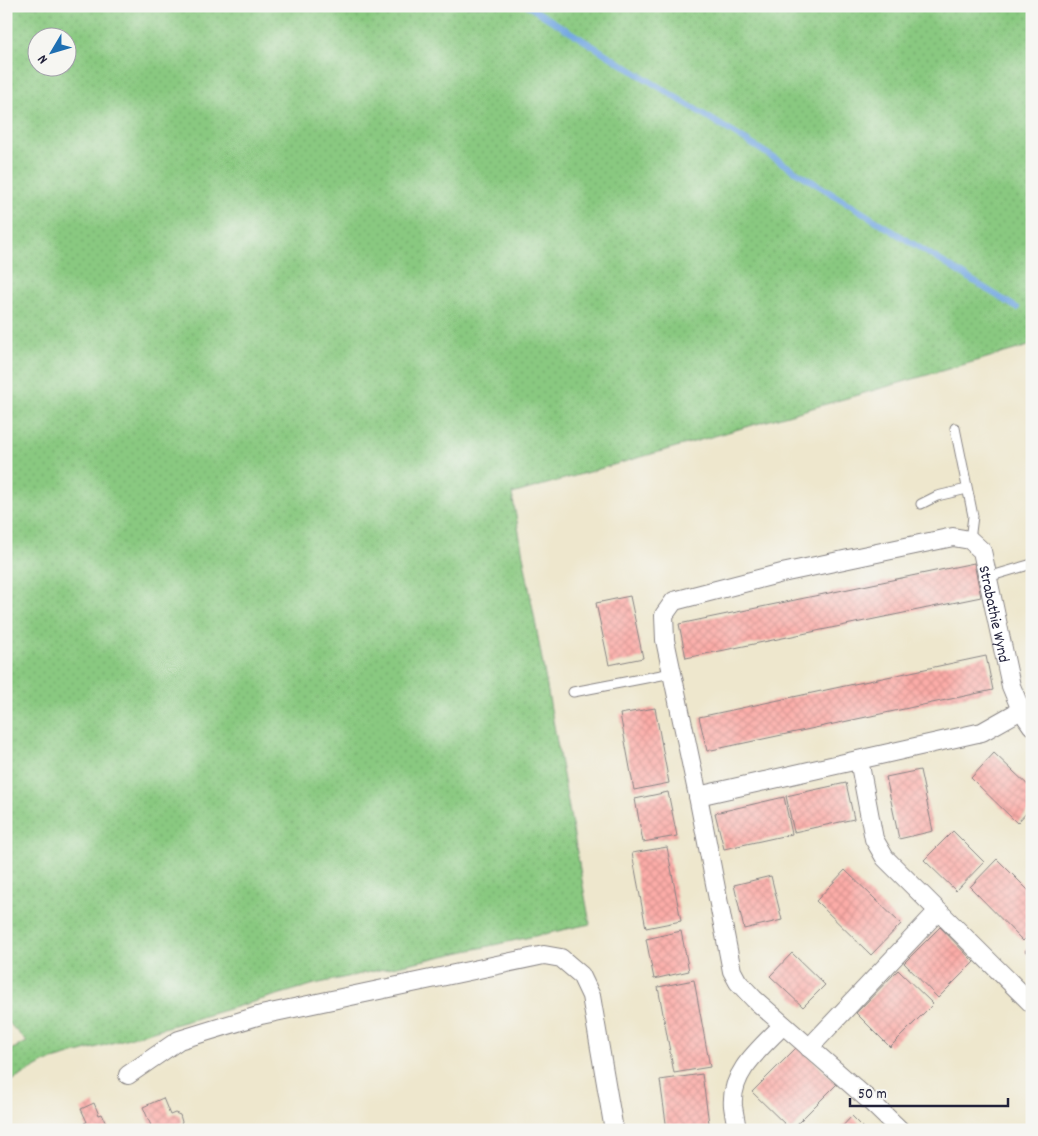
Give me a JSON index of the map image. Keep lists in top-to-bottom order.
{
  "streets": {
    "street": ["Strabathie Wynd"]
  },
  "scale_bar": "50 m",
  "north": "bottom left"
}
